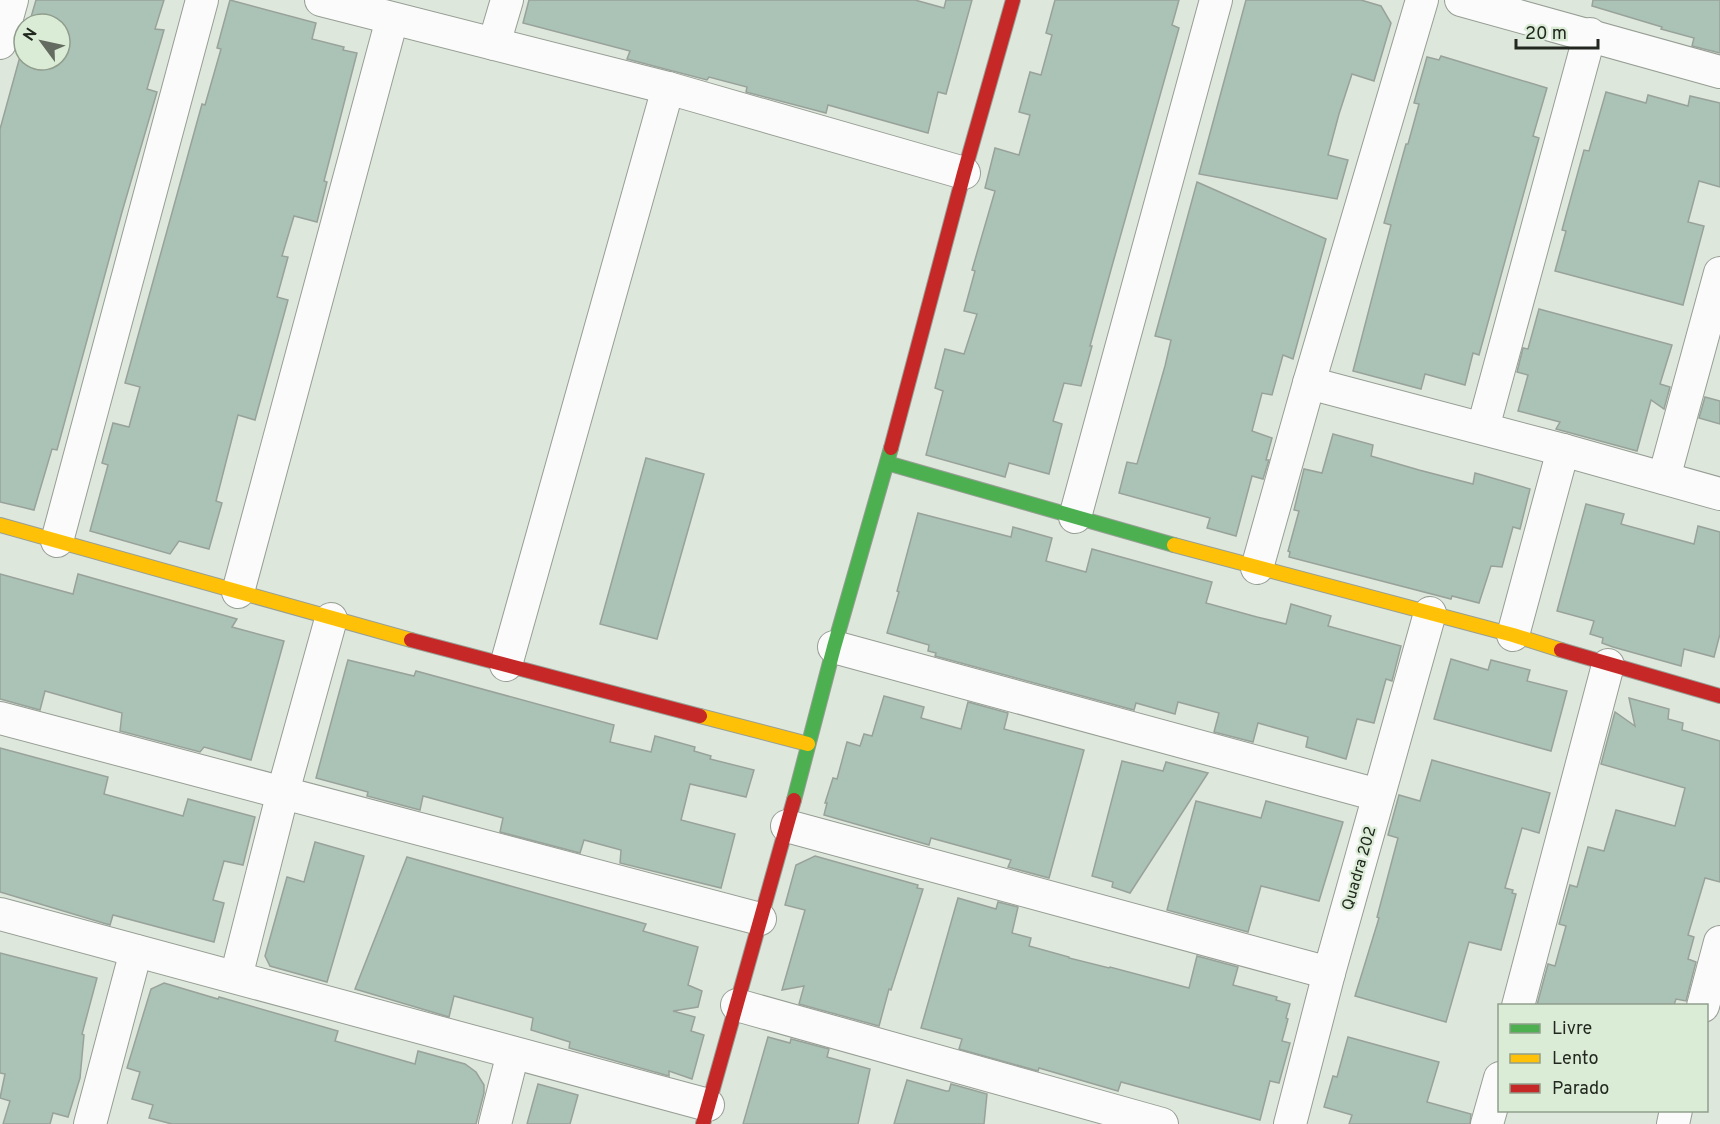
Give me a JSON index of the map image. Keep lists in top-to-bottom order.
{
  "streets": {
    "street": ["Quadra 202"]
  },
  "legend": ["Livre", "Lento", "Parado"],
  "scale_bar": "20 m",
  "north": "top left"
}
